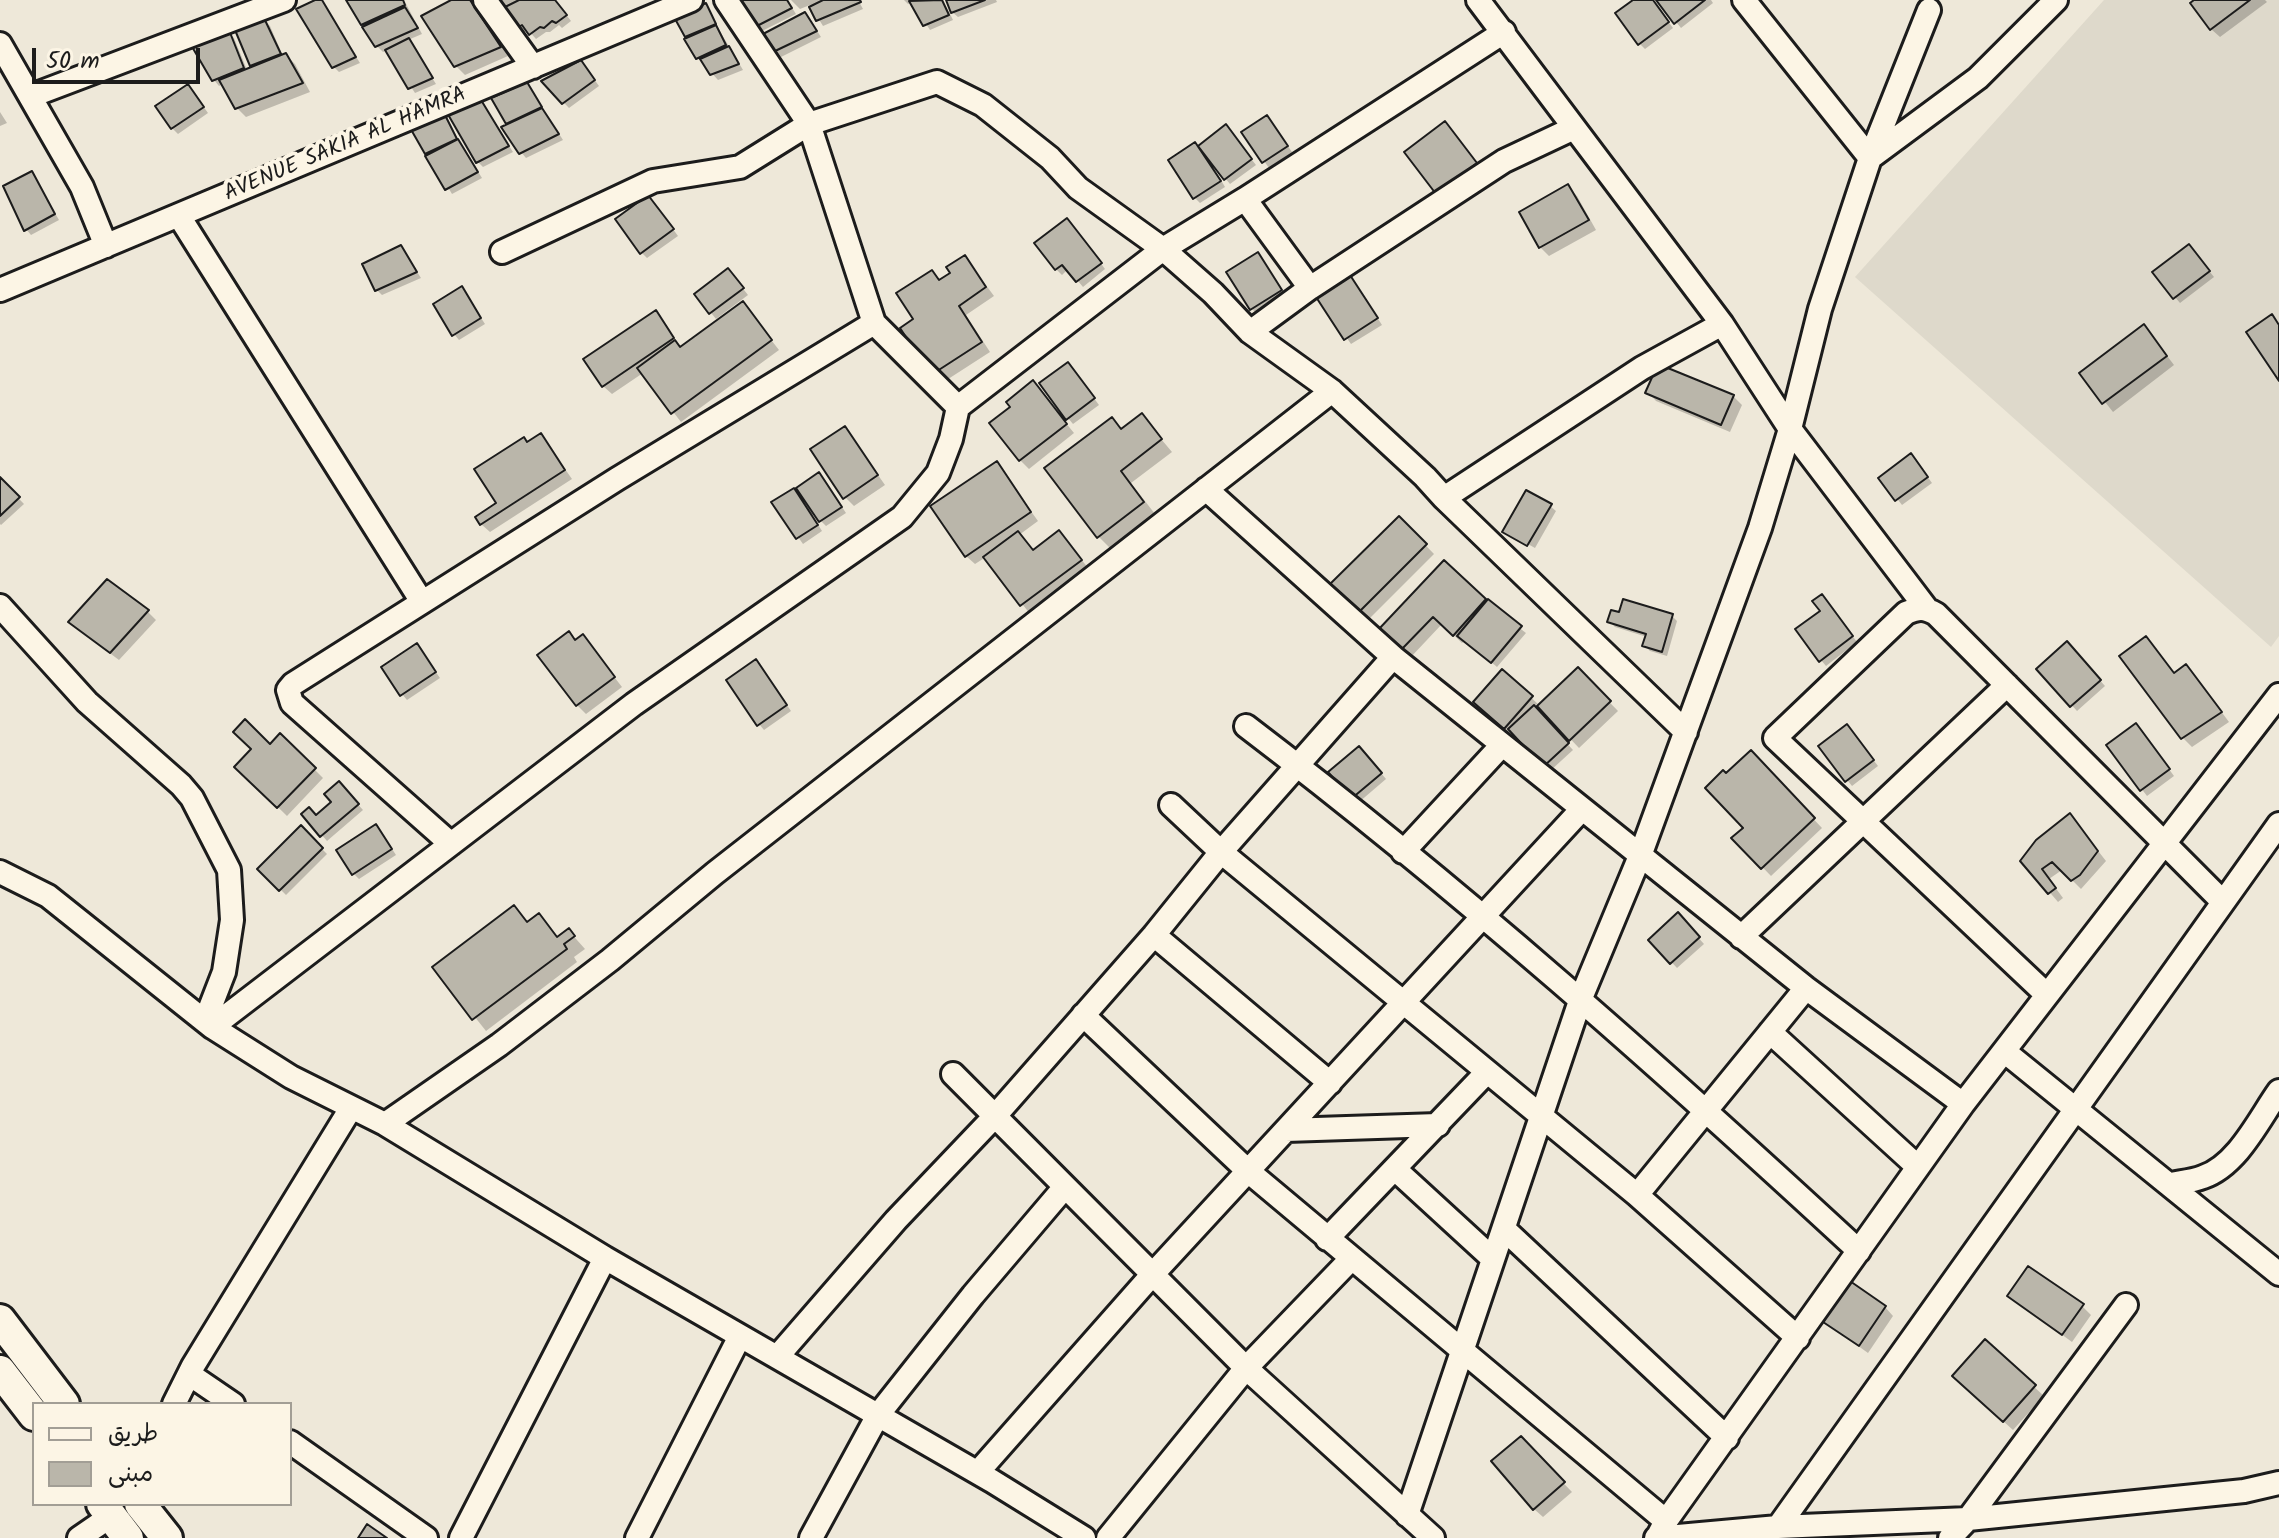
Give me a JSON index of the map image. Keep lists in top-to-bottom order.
{
  "streets": {
    "street": ["AVENUE SAKIA AL HAMRA"]
  },
  "legend": ["طريق", "مبنى"],
  "scale_bar": "50 m"
}
